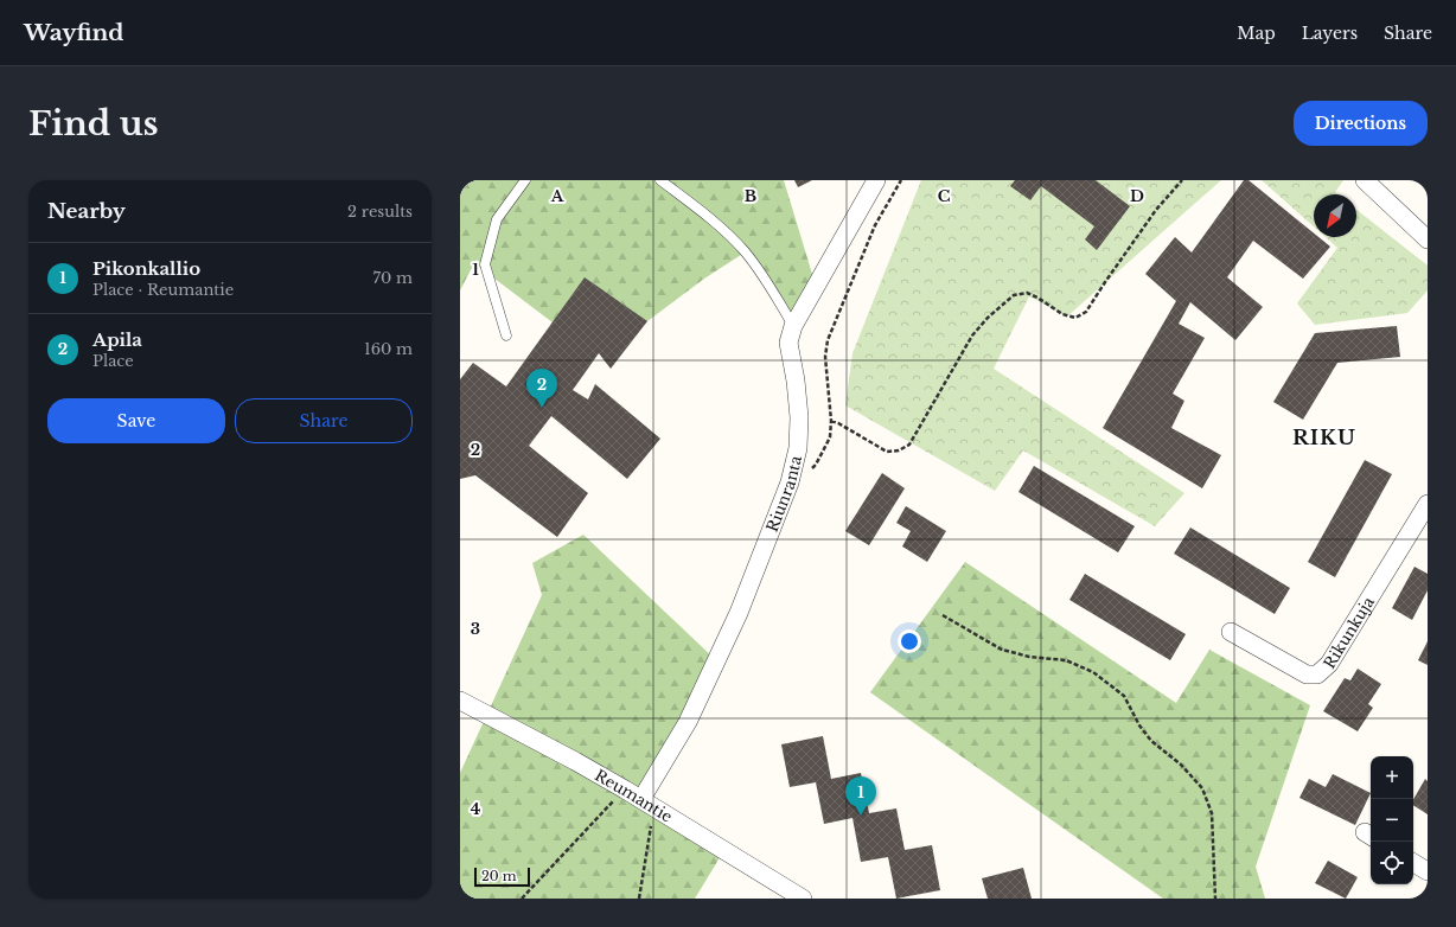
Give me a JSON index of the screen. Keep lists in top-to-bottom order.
{
  "streets": {
    "street": ["Riunranta", "Rikunkuja", "Reumantie"]
  },
  "crossings": [
    ["Riunranta", "Reumantie"]
  ],
  "districts": ["RIKU"],
  "scale_bar": "20 m",
  "north": "bottom left",
  "page": {
    "header": "Wayfind",
    "nav": ["Map", "Layers", "Share"],
    "buttons": [
      "Directions",
      ["Save", "Share"]
    ],
    "title": "Find us",
    "heading": ["Nearby", "2 results"],
    "list": [
      {
        "mark": "1",
        "name": "Pikonkallio",
        "note": "Place · Reumantie",
        "value": "70 m"
      },
      {
        "mark": "2",
        "name": "Apila",
        "note": "Place",
        "value": "160 m"
      }
    ],
    "pins": ["2", "1"],
    "map_buttons": ["+", "−"],
    "scale": "20 m"
  },
  "grid": {
    "columns": [
      "A",
      "B",
      "C",
      "D"
    ],
    "rows": [
      "1",
      "2",
      "3",
      "4"
    ]
  }
}
